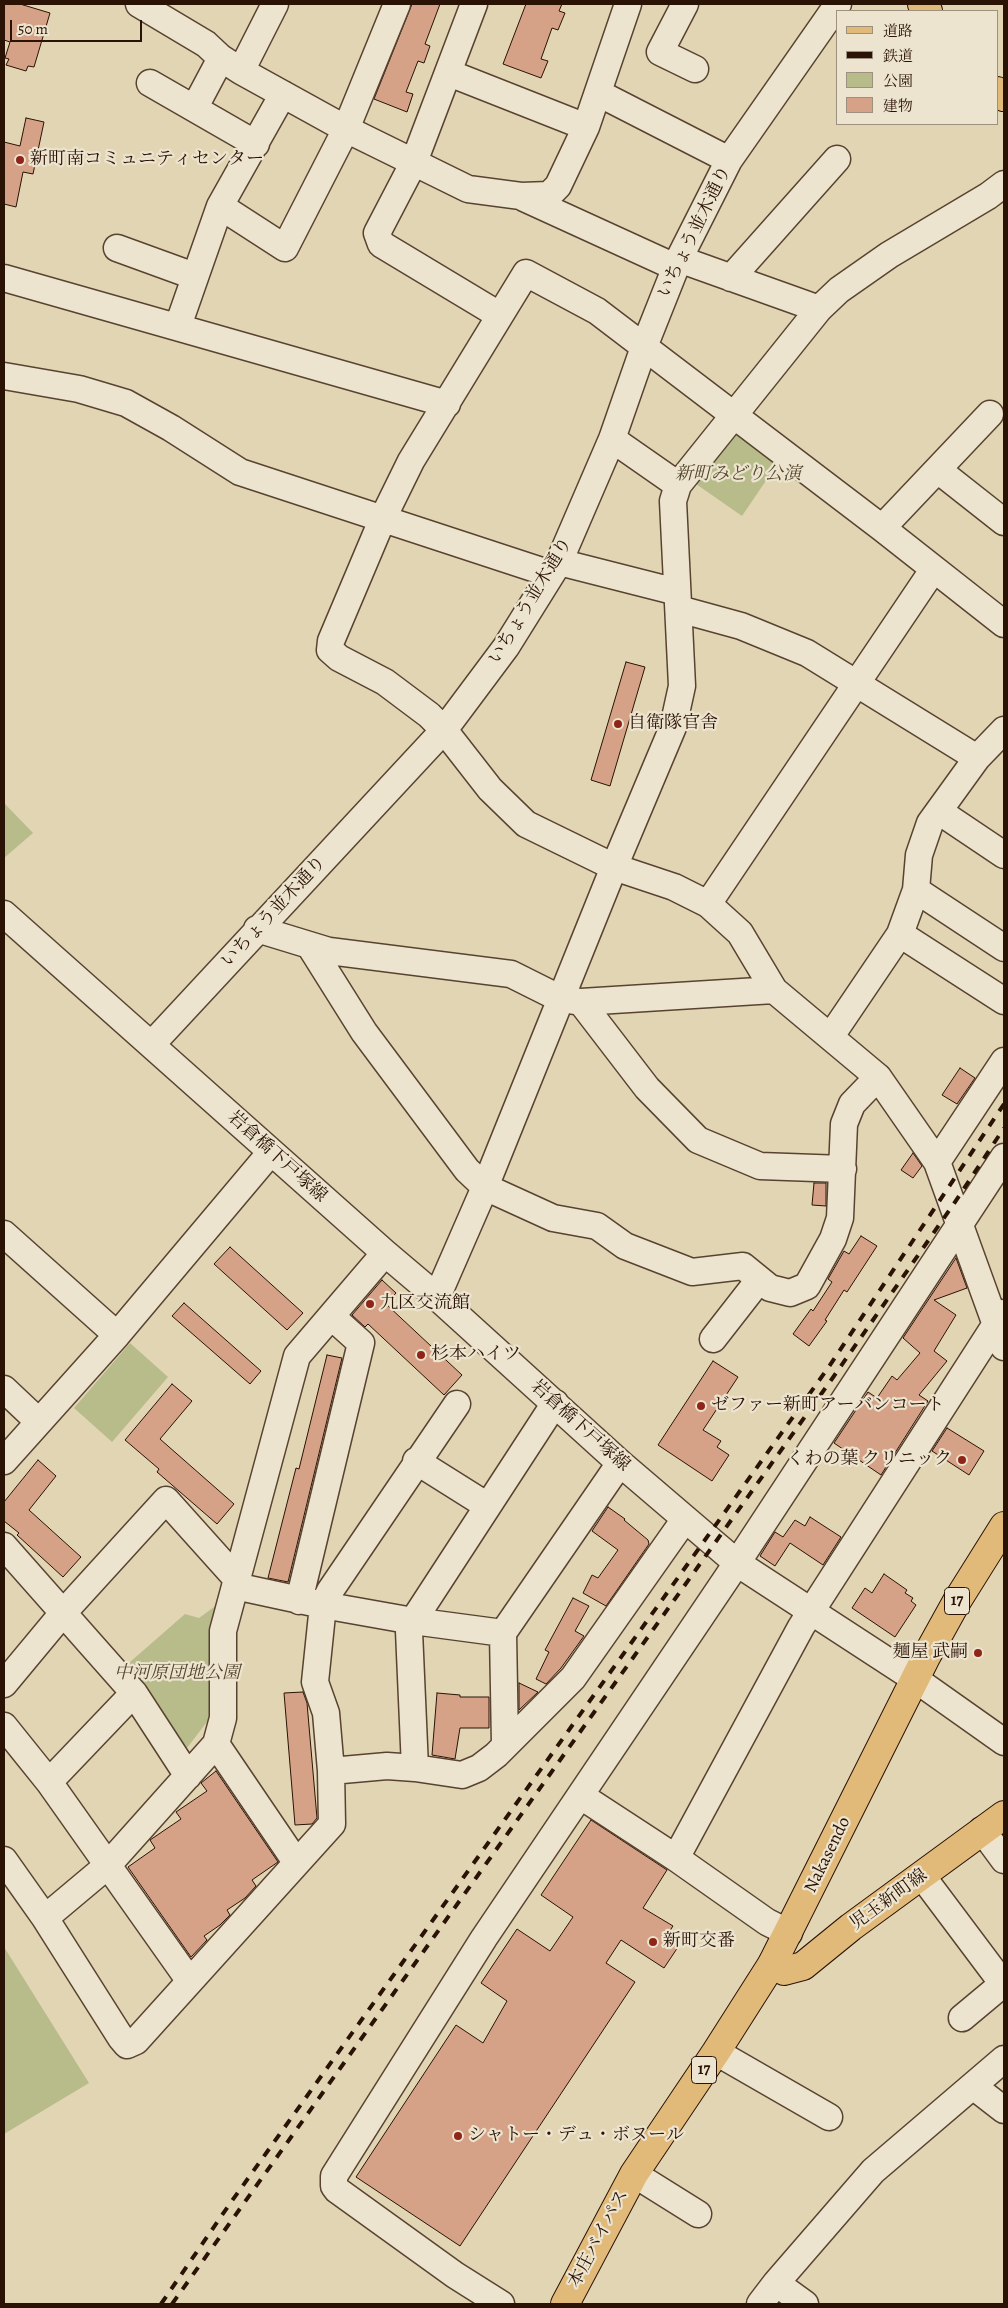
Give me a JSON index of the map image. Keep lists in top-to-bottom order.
{
  "streets": {
    "main road": [
      "17",
      "Nakasendo",
      "児玉新町線",
      "本庄バイパス"
    ],
    "street": ["いちょう並木通り", "岩倉橋下戸塚線"]
  },
  "crossings": [
    ["いちょう並木通り", "岩倉橋下戸塚線"],
    ["岩倉橋下戸塚線", "Nakasendo"],
    ["Nakasendo", "児玉新町線"],
    ["Nakasendo", "本庄バイパス"]
  ],
  "parks": ["新町みどり公演", "中河原団地公園"],
  "places": [
    "新町南コミュニティセンター",
    "自衛隊官舎",
    "九区交流館",
    "杉本ハイツ",
    "ゼファー新町アーバンコート",
    "くわの葉 クリニック",
    "麺屋 武嗣",
    "新町交番",
    "シャトー・デュ・ボヌール"
  ],
  "legend": [
    "道路",
    "鉄道",
    "公園",
    "建物"
  ],
  "scale_bar": "50 m"
}
